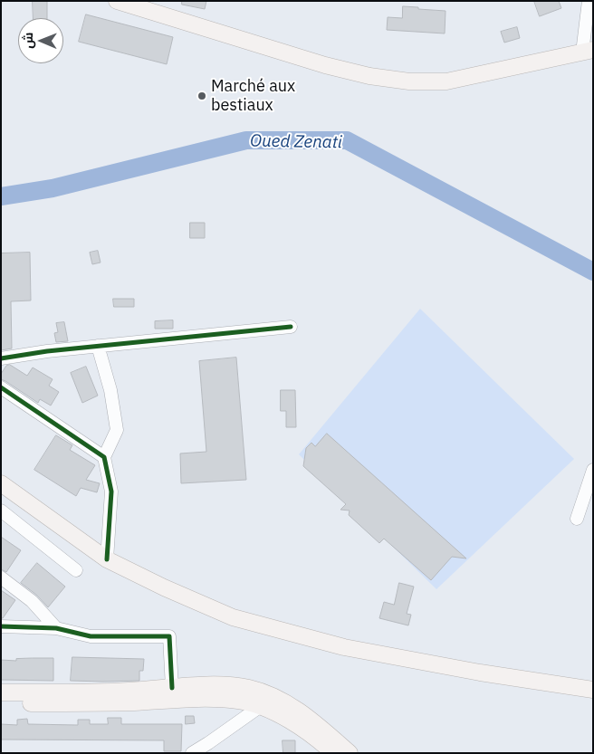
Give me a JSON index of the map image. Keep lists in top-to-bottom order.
{
  "water": ["Oued Zenati"],
  "places": ["Marché aux bestiaux"],
  "north": "left"
}
